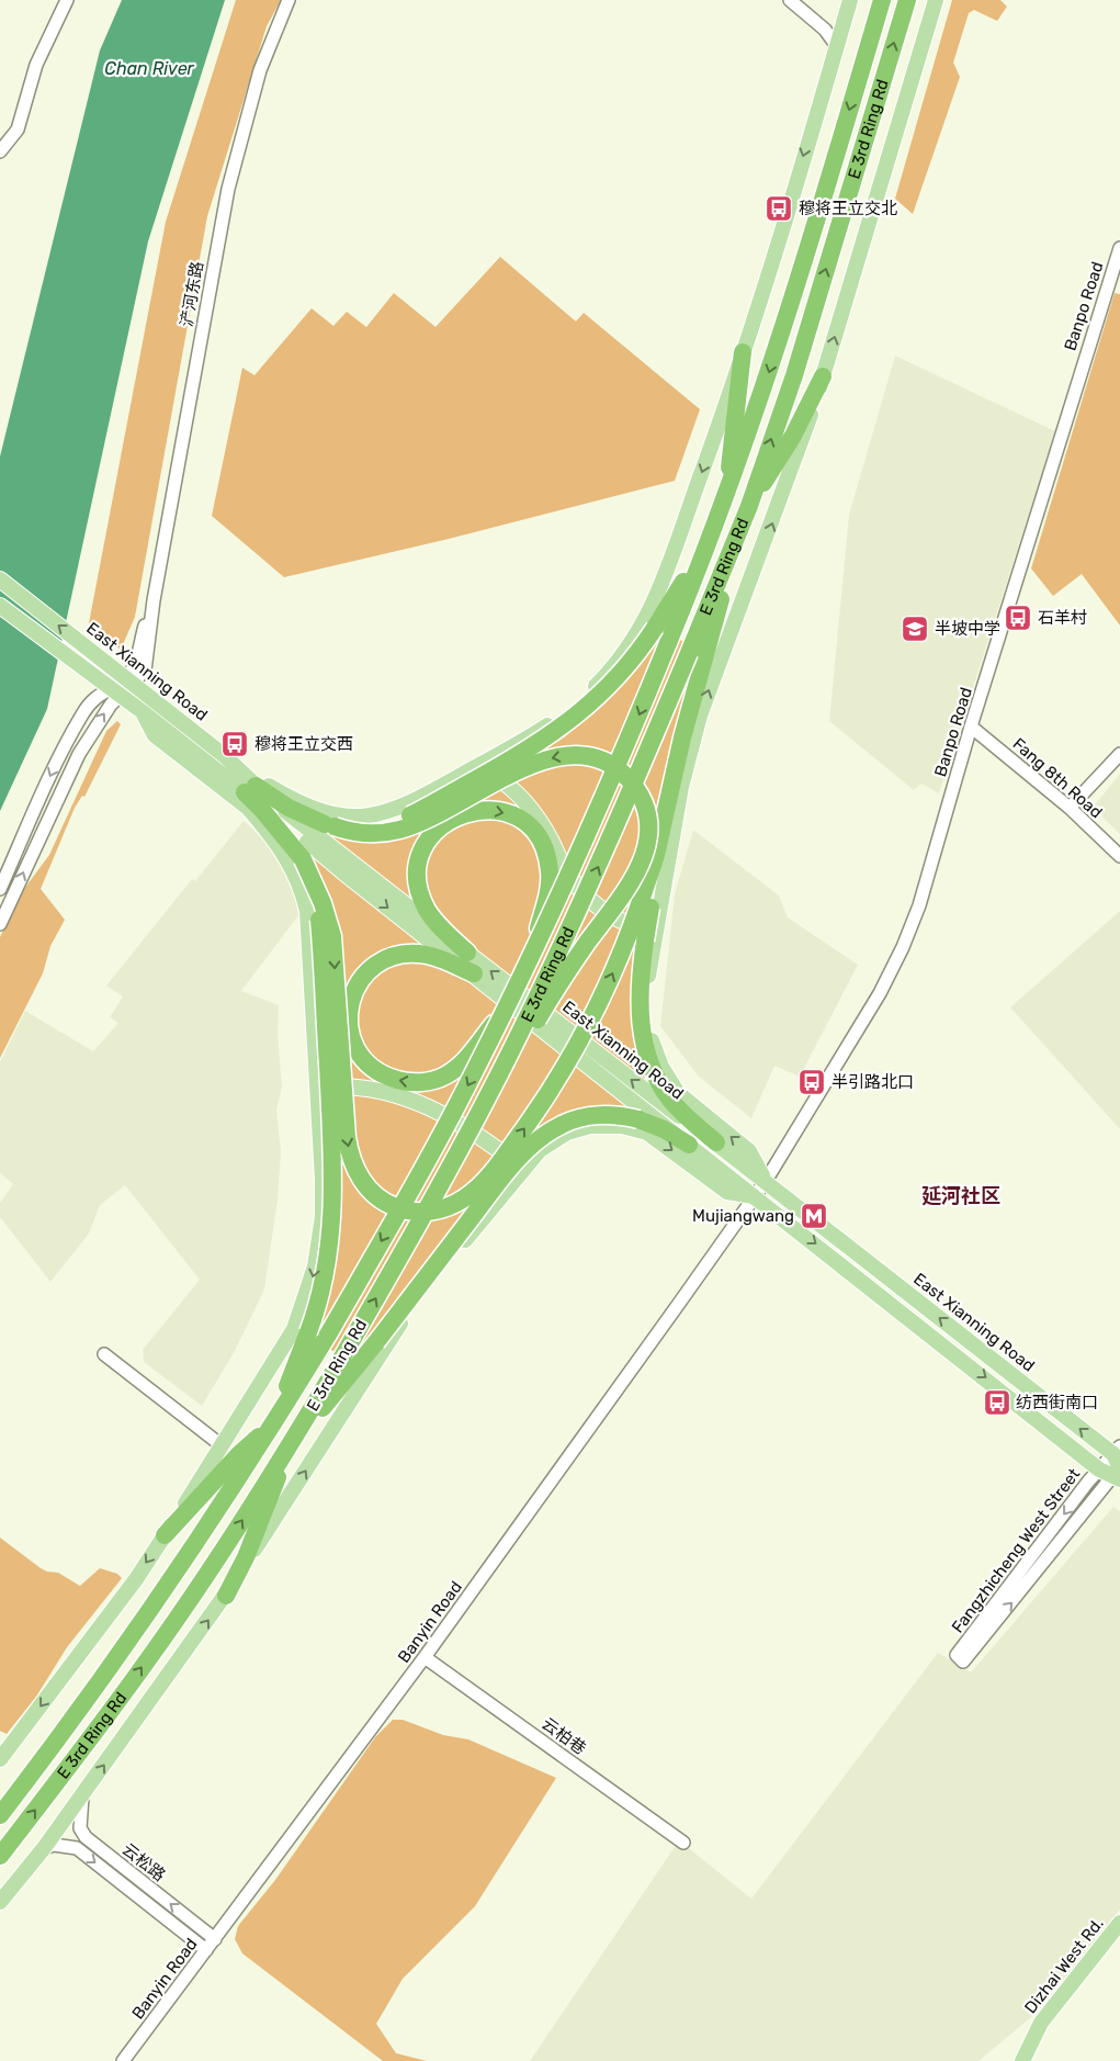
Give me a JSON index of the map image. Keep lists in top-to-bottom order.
{
  "streets": {
    "highway": ["E 3rd Ring Rd"],
    "main road": ["East Xianning Road", "Dizhai West Rd."],
    "street": [
      "浐河东路",
      "Banpo Road",
      "Fang 8th Road",
      "Fangzhicheng West Street",
      "Banyin Road",
      "云柏巷",
      "云松路"
    ]
  },
  "crossings": [
    ["浐河东路", "East Xianning Road"],
    ["Banpo Road", "East Xianning Road"],
    ["Banpo Road", "Fang 8th Road"],
    ["Banpo Road", "Banyin Road"],
    ["East Xianning Road", "Fangzhicheng West Street"],
    ["East Xianning Road", "Banyin Road"],
    ["Banyin Road", "云柏巷"],
    ["Banyin Road", "云松路"]
  ],
  "districts": ["延河社区"],
  "water": ["Chan River"],
  "places": {
    "bus stop": [
      "穆将王立交北",
      "石羊村",
      "穆将王立交西",
      "半引路北口",
      "纺西街南口"
    ],
    "school or university": ["半坡中学"],
    "metro station": ["Mujiangwang"]
  }
}
